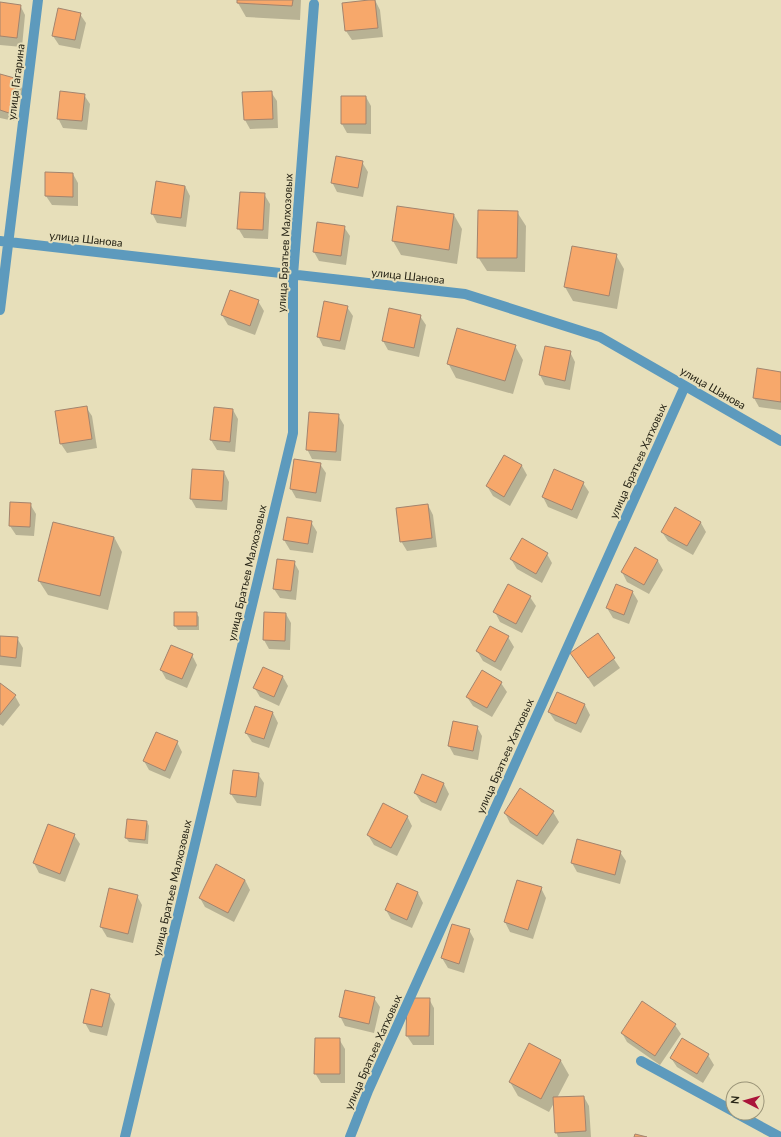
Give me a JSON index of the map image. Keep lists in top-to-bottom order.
{
  "streets": {
    "street": [
      "улица Гагарина",
      "улица Шанова",
      "улица Братьев Малхозовых",
      "улица Братьев Хатховых"
    ]
  },
  "crossings": [
    ["улица Гагарина", "улица Шанова"],
    ["улица Шанова", "улица Братьев Малхозовых"],
    ["улица Шанова", "улица Братьев Хатховых"]
  ],
  "north": "left"
}
